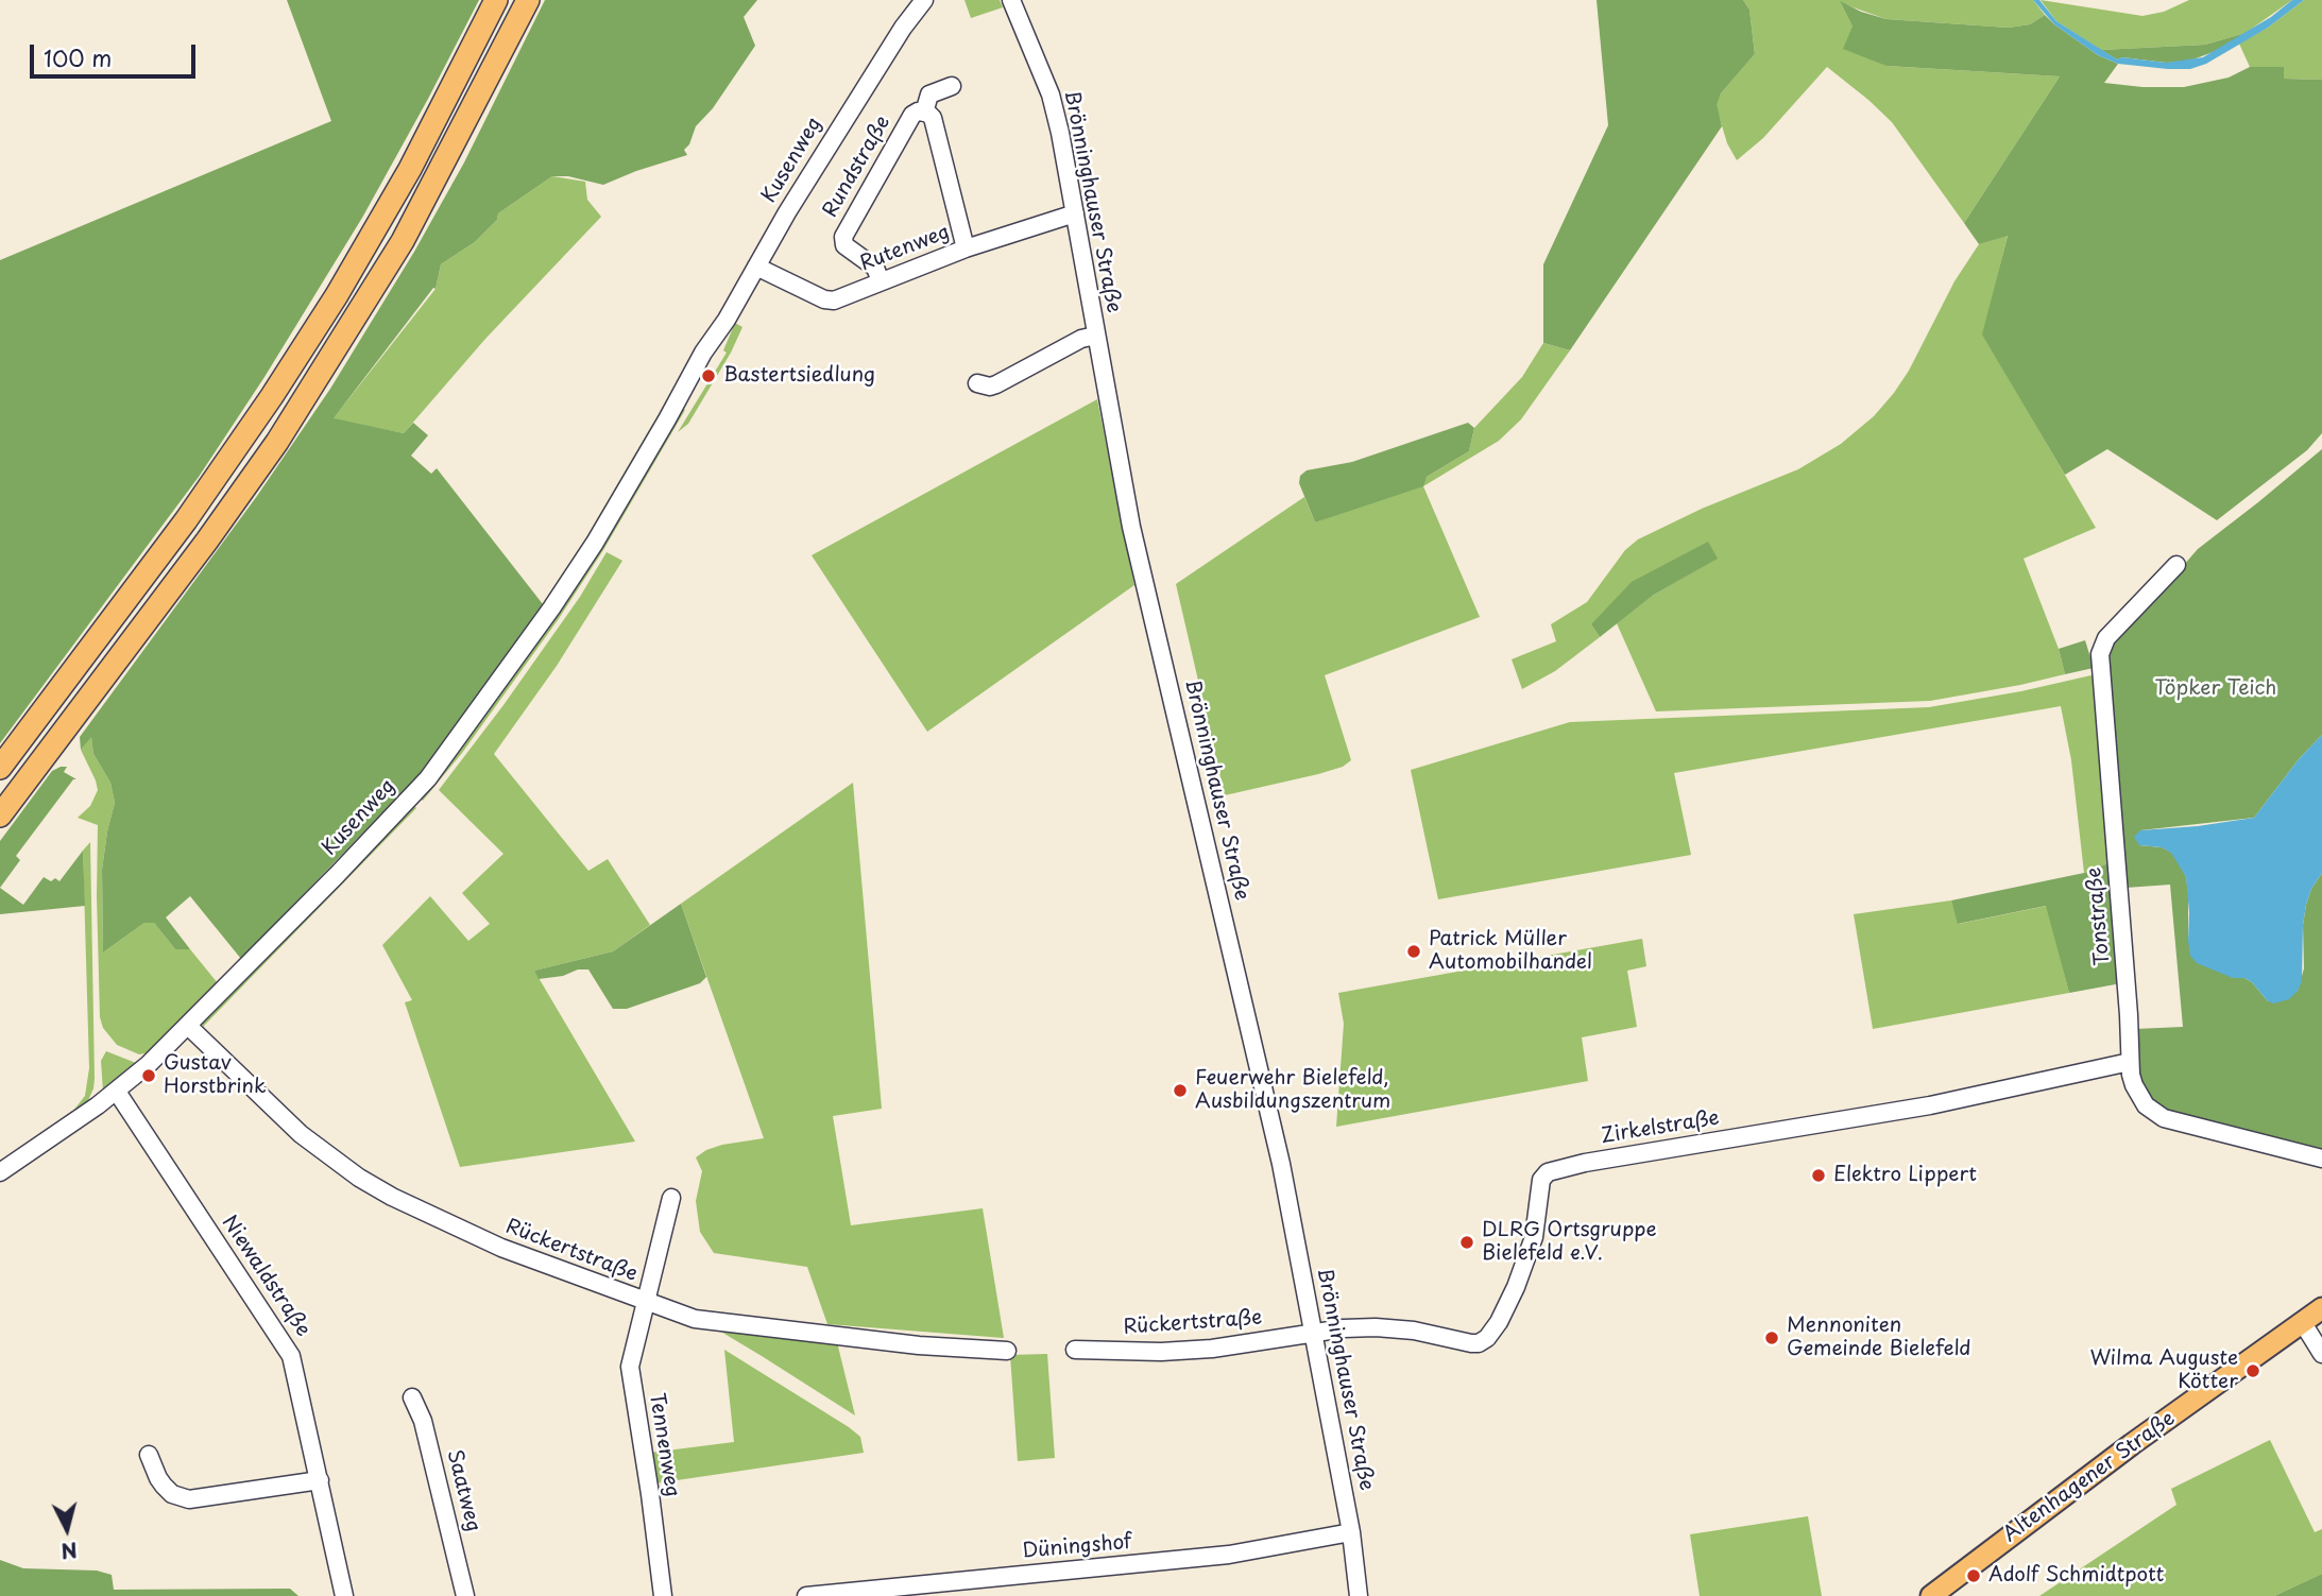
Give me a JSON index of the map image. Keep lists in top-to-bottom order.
{
  "streets": {
    "main road": ["Altenhagener Straße"],
    "street": [
      "Kusenweg",
      "Rundstraße",
      "Brönninghauser Straße",
      "Rutenweg",
      "Tonstraße",
      "Zirkelstraße",
      "Rückertstraße",
      "Niewaldstraße",
      "Tennenweg",
      "Saatweg",
      "Düningshof"
    ]
  },
  "crossings": [
    ["Kusenweg", "Rutenweg"],
    ["Kusenweg", "Rückertstraße"],
    ["Kusenweg", "Niewaldstraße"],
    ["Rundstraße", "Rutenweg"],
    ["Brönninghauser Straße", "Rutenweg"],
    ["Brönninghauser Straße", "Zirkelstraße"],
    ["Brönninghauser Straße", "Rückertstraße"],
    ["Brönninghauser Straße", "Düningshof"],
    ["Tonstraße", "Zirkelstraße"],
    ["Zirkelstraße", "Rückertstraße"],
    ["Rückertstraße", "Tennenweg"]
  ],
  "parks": ["Töpker Teich"],
  "places": [
    "Bastertsiedlung",
    "Patrick Müller Automobilhandel",
    "Gustav Horstbrink",
    "Feuerwehr Bielefeld, Ausbildungszentrum",
    "Elektro Lippert",
    "DLRG Ortsgruppe Bielefeld e.V.",
    "Mennoniten Gemeinde Bielefeld",
    "Wilma Auguste Kötter",
    "Adolf Schmidtpott"
  ],
  "scale_bar": "100 m",
  "north": "bottom"
}
